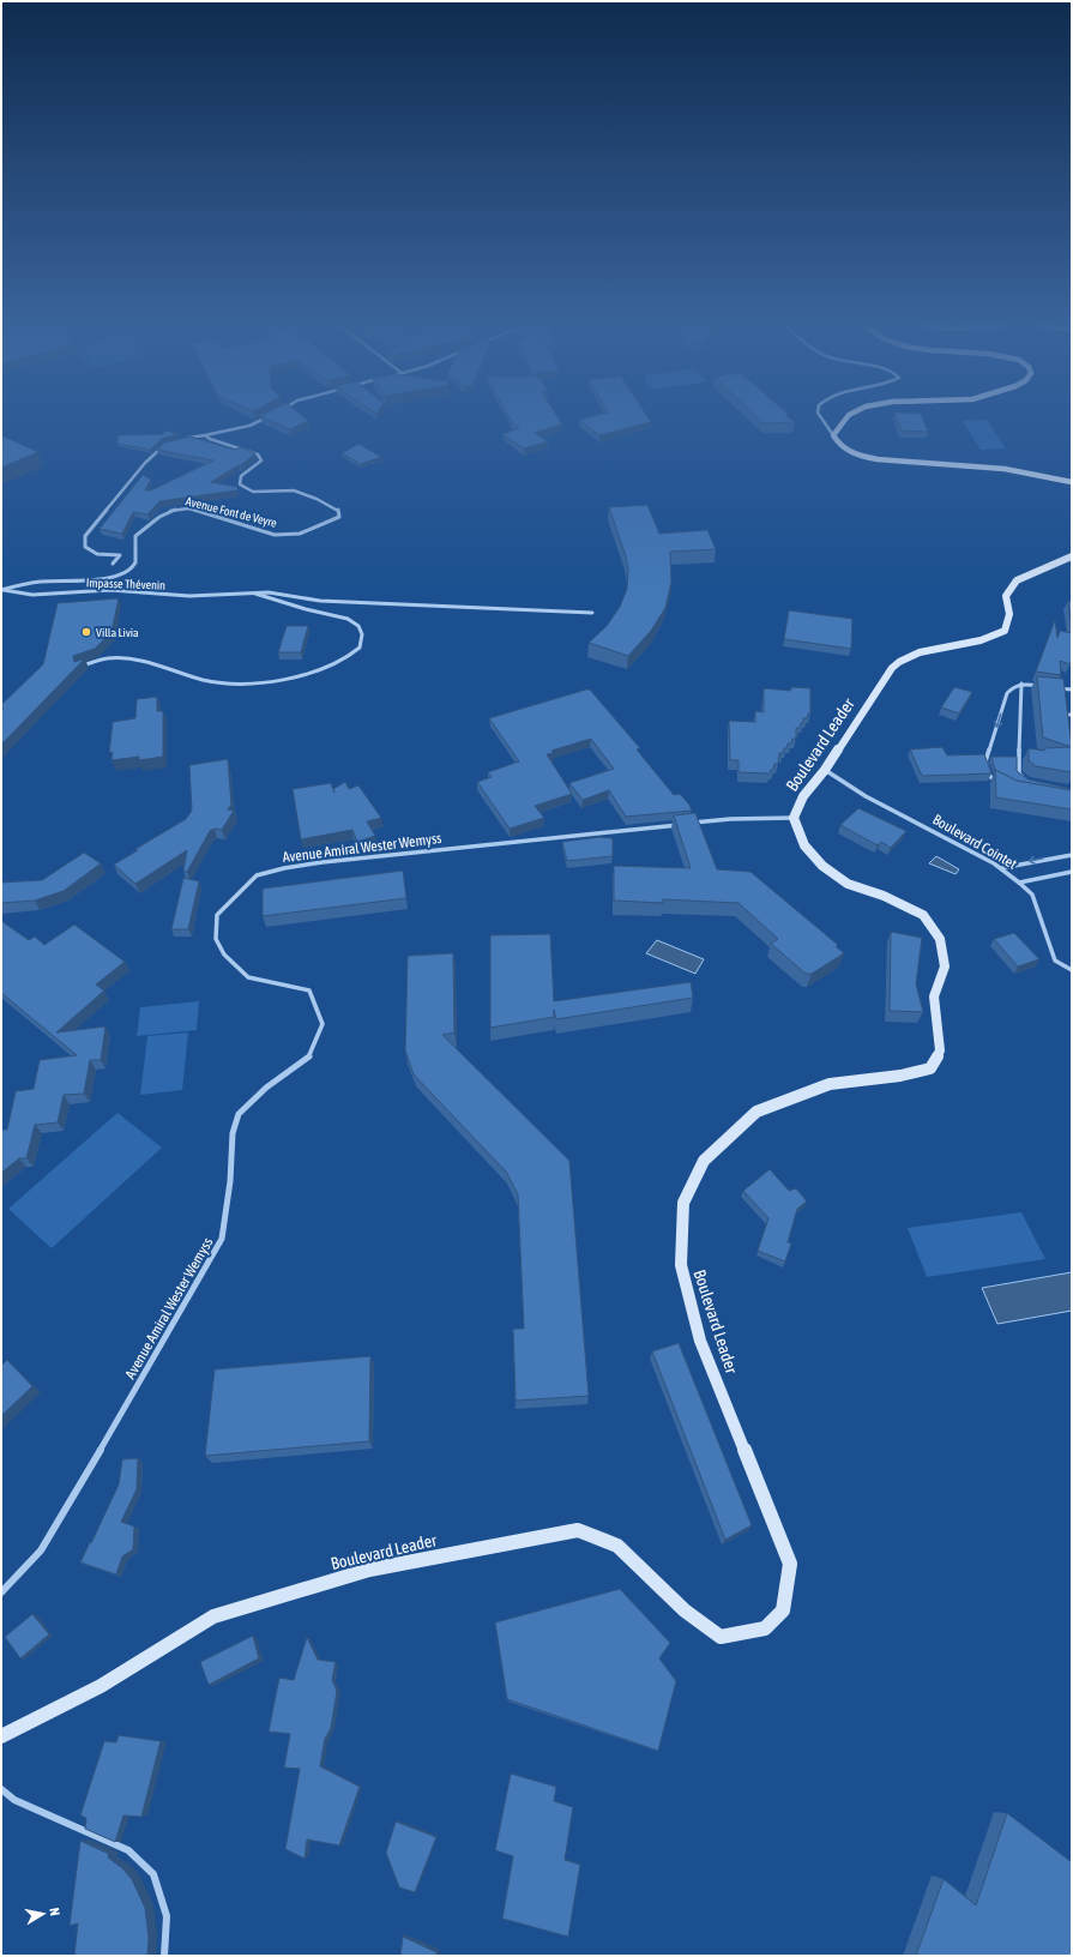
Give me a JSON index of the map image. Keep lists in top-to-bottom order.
{
  "streets": {
    "street": [
      "Avenue Font de Veyre",
      "Impasse Thévenin",
      "Boulevard Leader",
      "Boulevard Cointet",
      "Avenue Amiral Wester Wemyss"
    ]
  },
  "crossings": [
    ["Avenue Font de Veyre", "Impasse Thévenin"],
    ["Boulevard Leader", "Boulevard Cointet"],
    ["Boulevard Leader", "Avenue Amiral Wester Wemyss"]
  ],
  "places": ["Villa Livia"],
  "north": "right"
}
